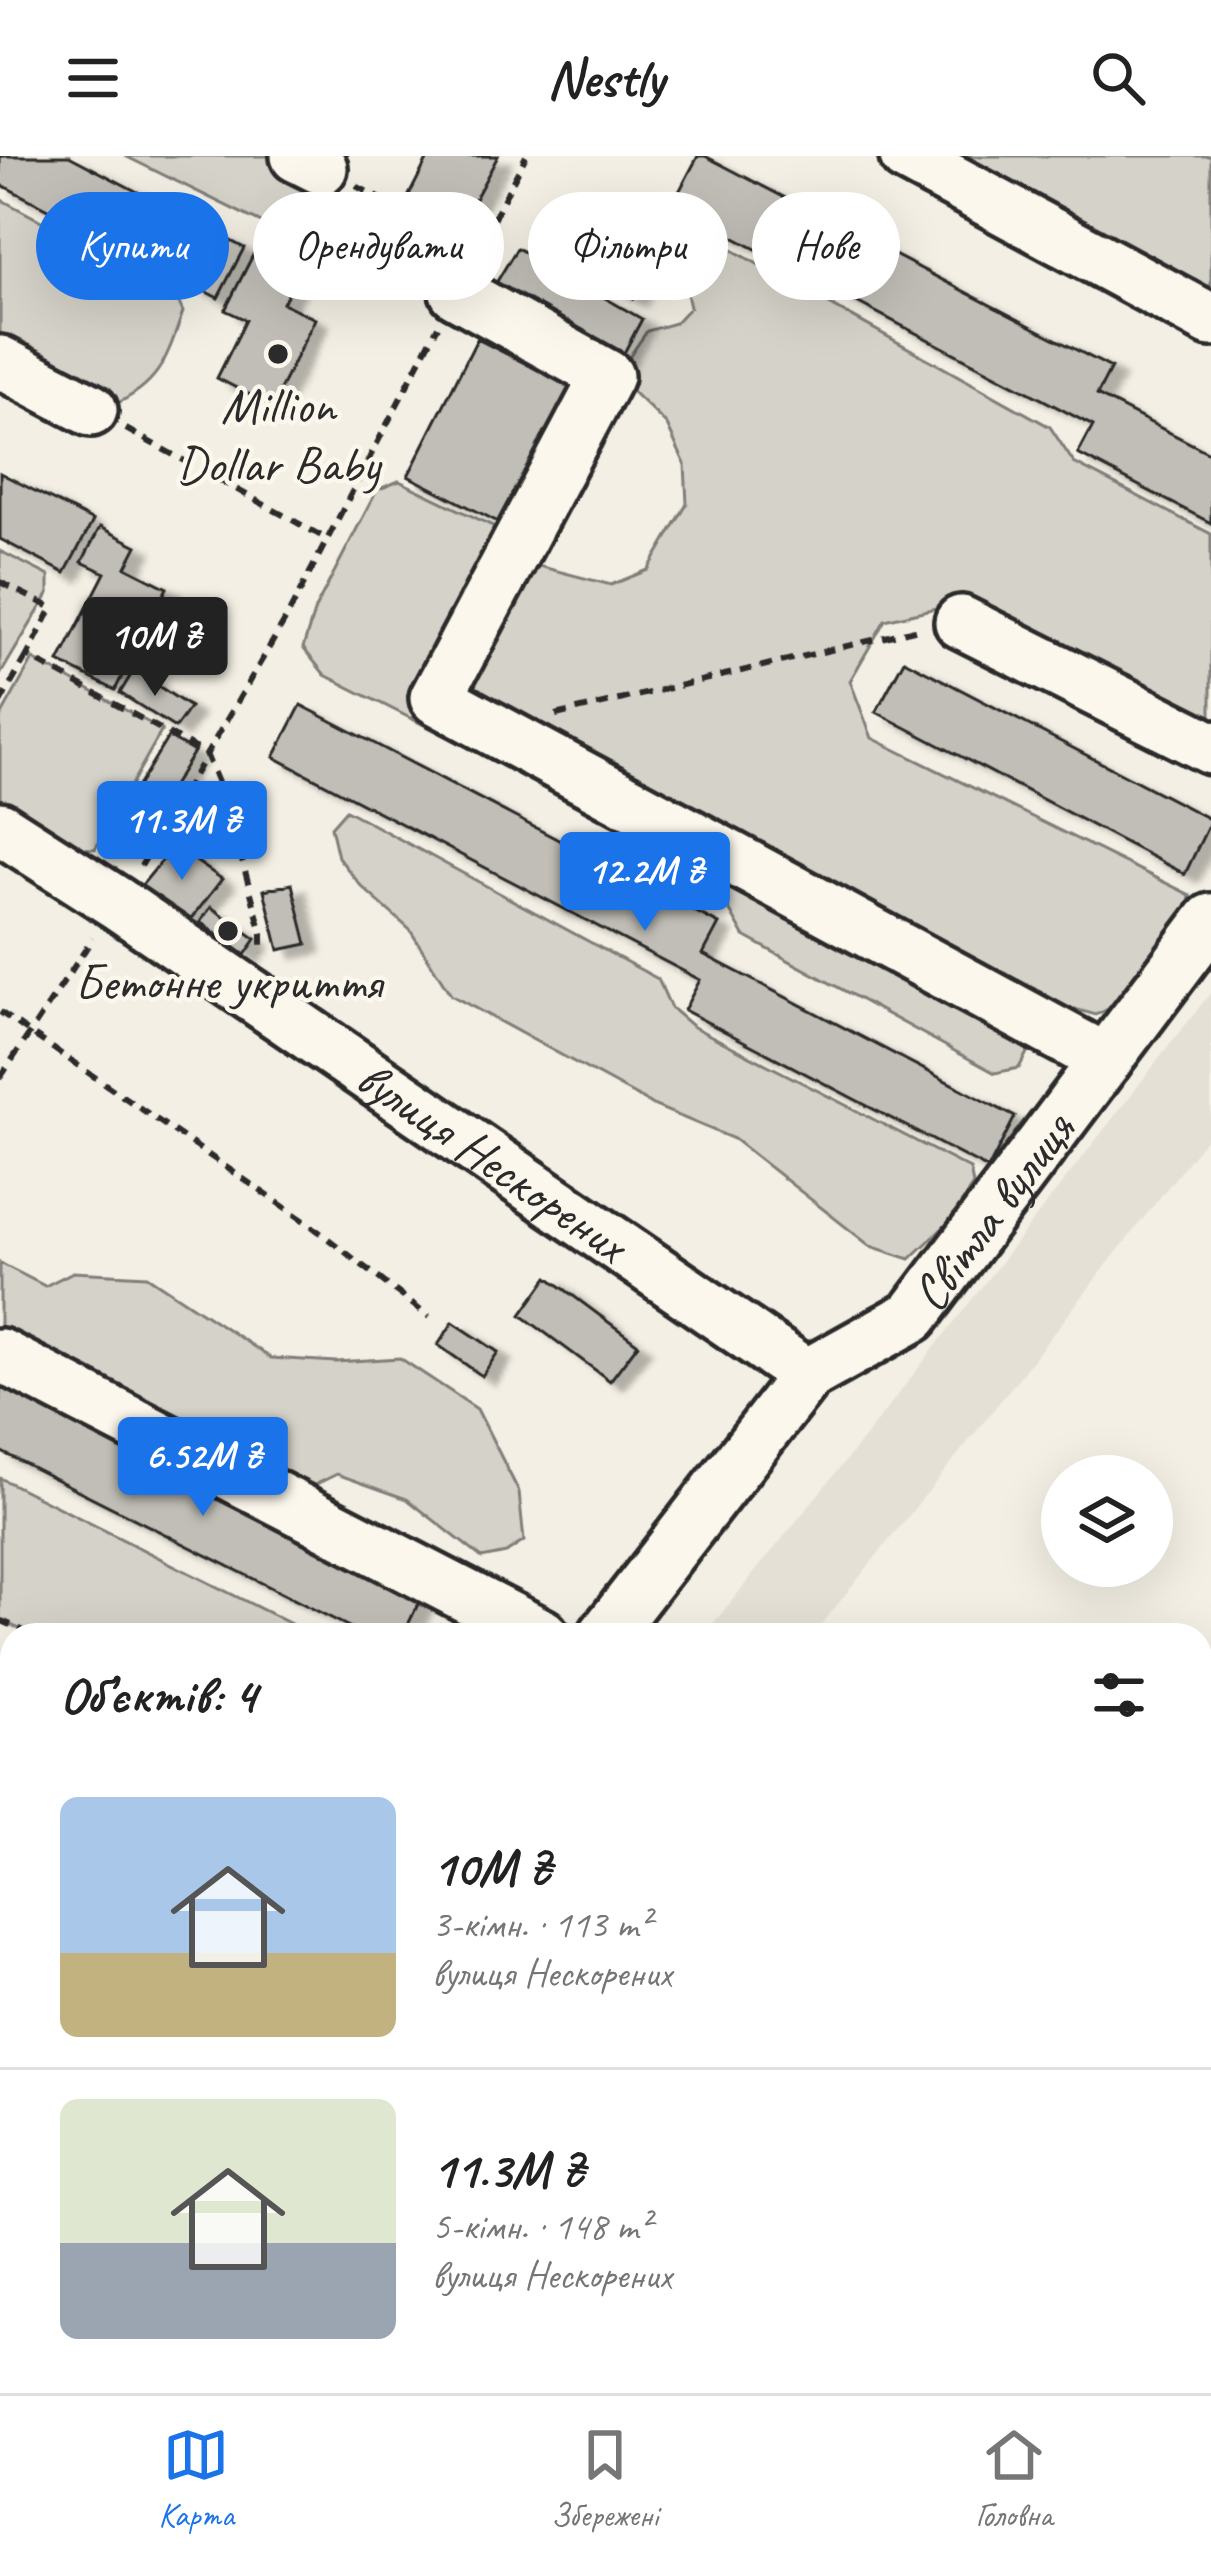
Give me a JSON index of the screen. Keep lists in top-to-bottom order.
{
  "streets": {
    "street": ["вулиця Нескорених", "Світла вулиця"]
  },
  "crossings": [
    ["вулиця Нескорених", "Світла вулиця"]
  ],
  "places": ["Million Dollar Baby", "Бетонне укриття"],
  "page": {
    "header": "Nestly",
    "chip": [
      "Купити",
      "Орендувати",
      "Фільтри",
      "Нове"
    ],
    "price": [
      "10M ₴",
      "11.3M ₴",
      "12.2M ₴",
      "6.52M ₴"
    ],
    "heading": "Об’єктів: 4",
    "list": [
      {
        "name": "10M ₴",
        "note": "3-кімн. · 113 m² · вулиця Нескорених"
      },
      {
        "name": "11.3M ₴",
        "note": "5-кімн. · 148 m² · вулиця Нескорених"
      }
    ],
    "tabs": ["Карта", "Збережені", "Головна"]
  }
}
